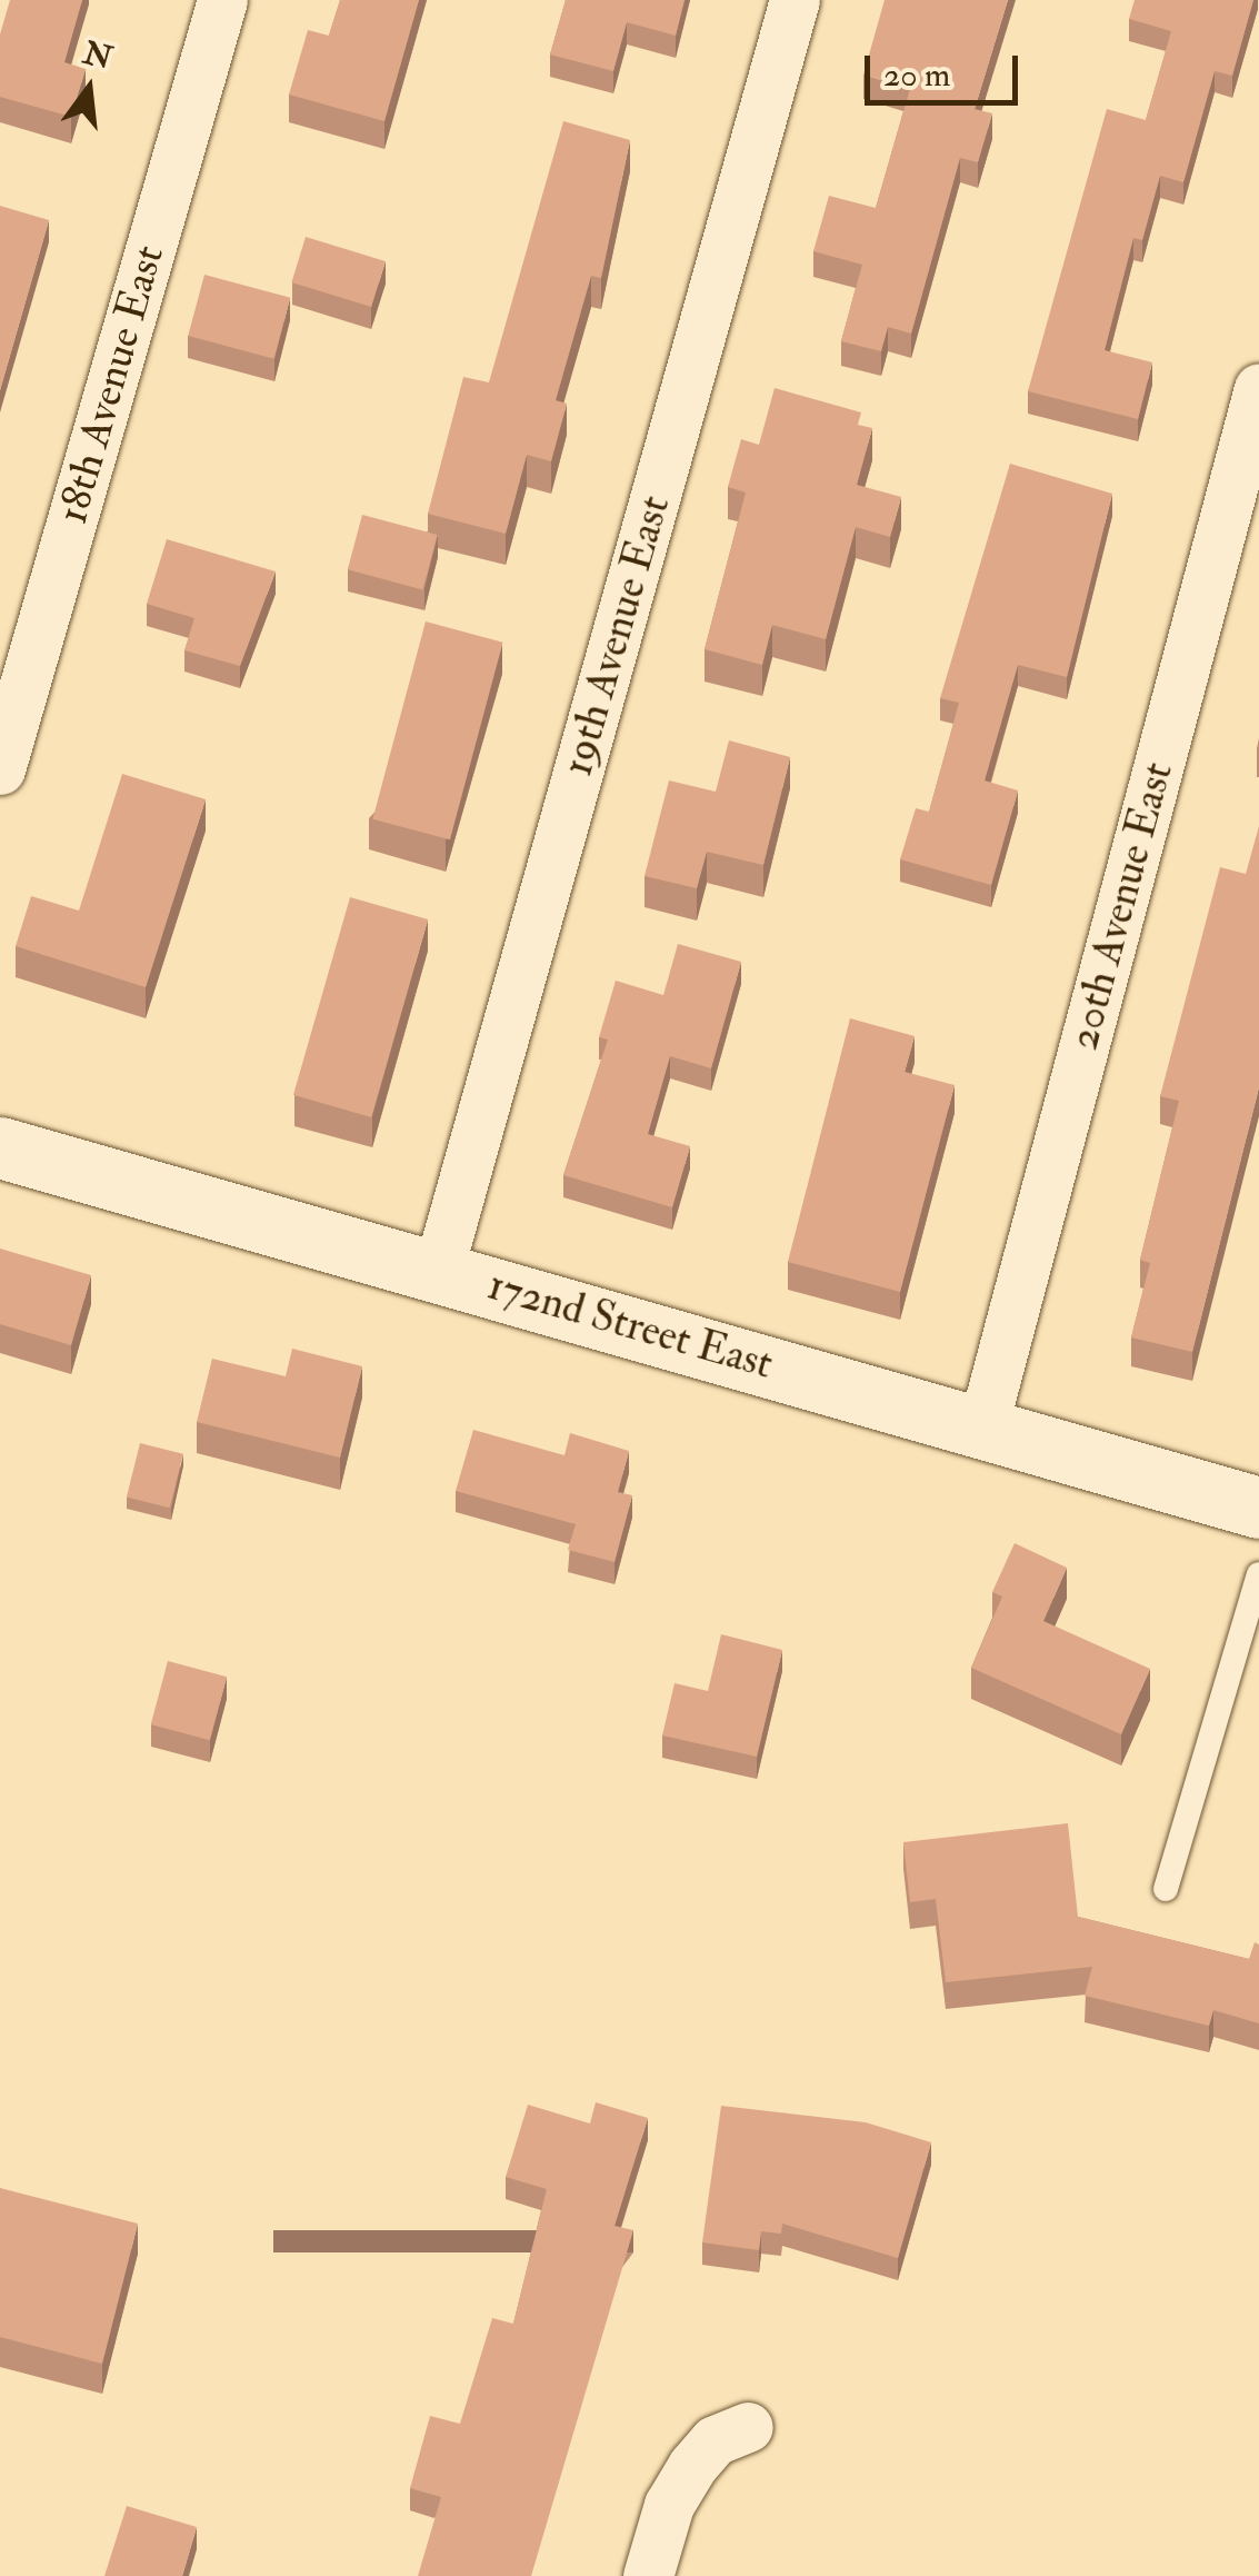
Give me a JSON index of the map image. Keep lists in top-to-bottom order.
{
  "streets": {
    "street": [
      "18th Avenue East",
      "19th Avenue East",
      "20th Avenue East",
      "172nd Street East"
    ]
  },
  "crossings": [
    ["19th Avenue East", "172nd Street East"],
    ["20th Avenue East", "172nd Street East"]
  ],
  "scale_bar": "20 m",
  "north": "top"
}
